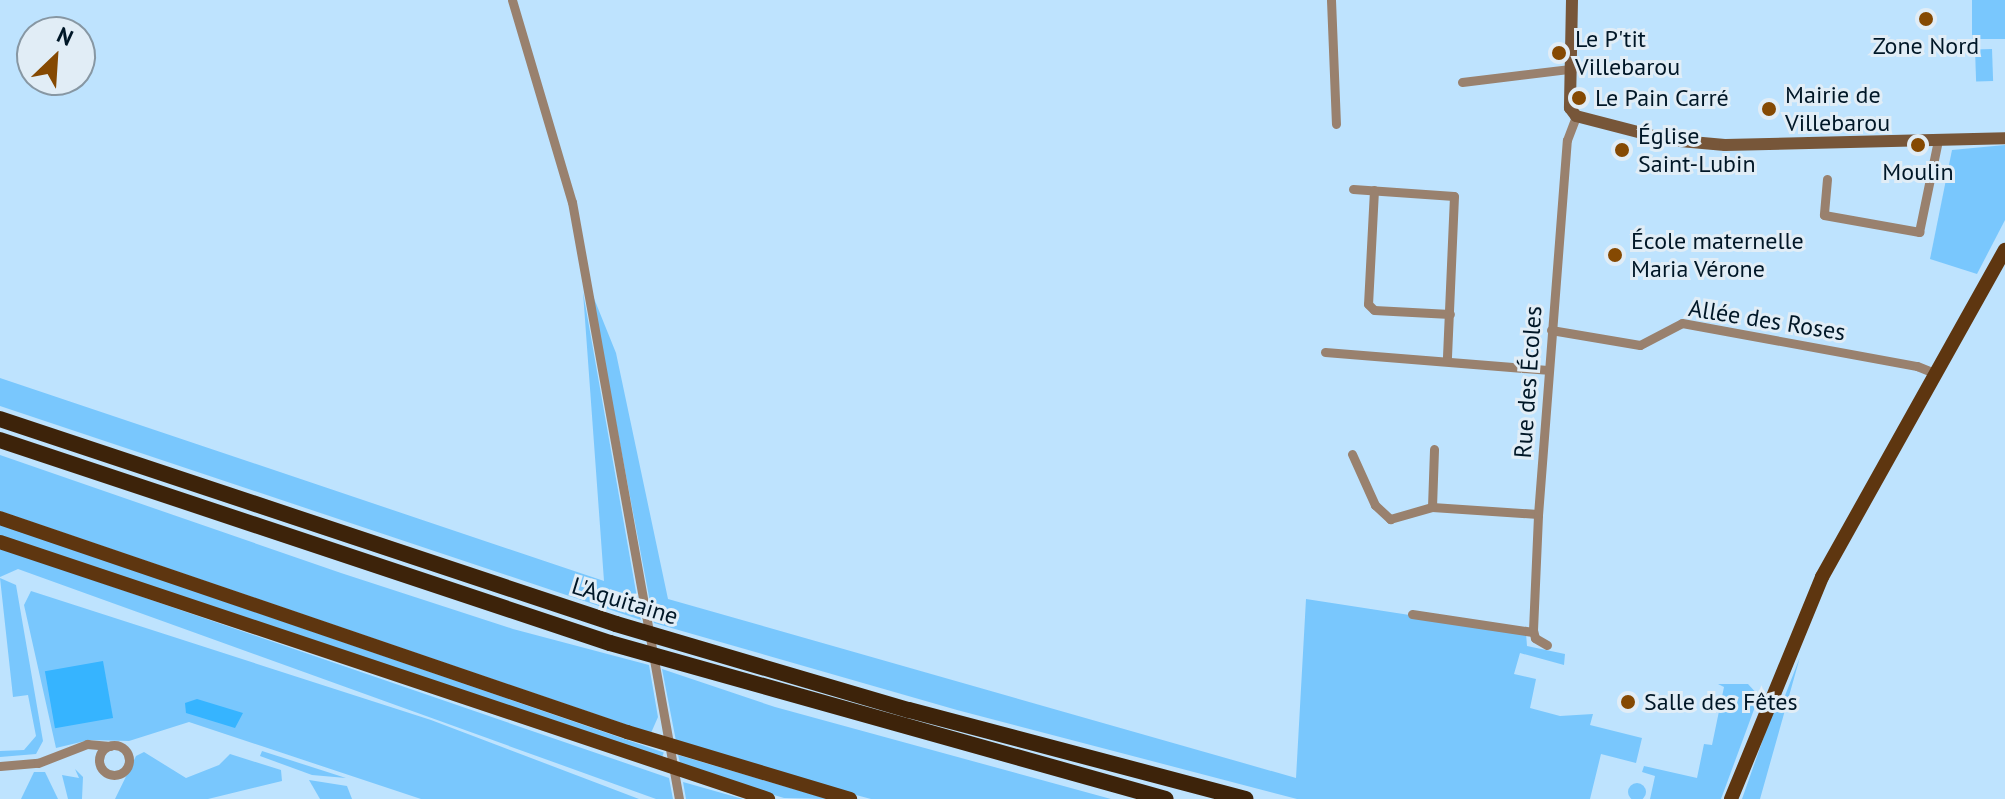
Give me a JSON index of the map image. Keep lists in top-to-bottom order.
{
  "streets": {
    "highway": ["L'Aquitaine"],
    "street": ["Allée des Roses", "Rue des Écoles"]
  },
  "crossings": [
    ["Allée des Roses", "Rue des Écoles"]
  ],
  "places": [
    "Zone Nord",
    "Le P'tit Villebarou",
    "Le Pain Carré",
    "Mairie de Villebarou",
    "Moulin",
    "Église Saint-Lubin",
    "École maternelle Maria Vérone",
    "Salle des Fêtes"
  ],
  "north": "top right"
}
